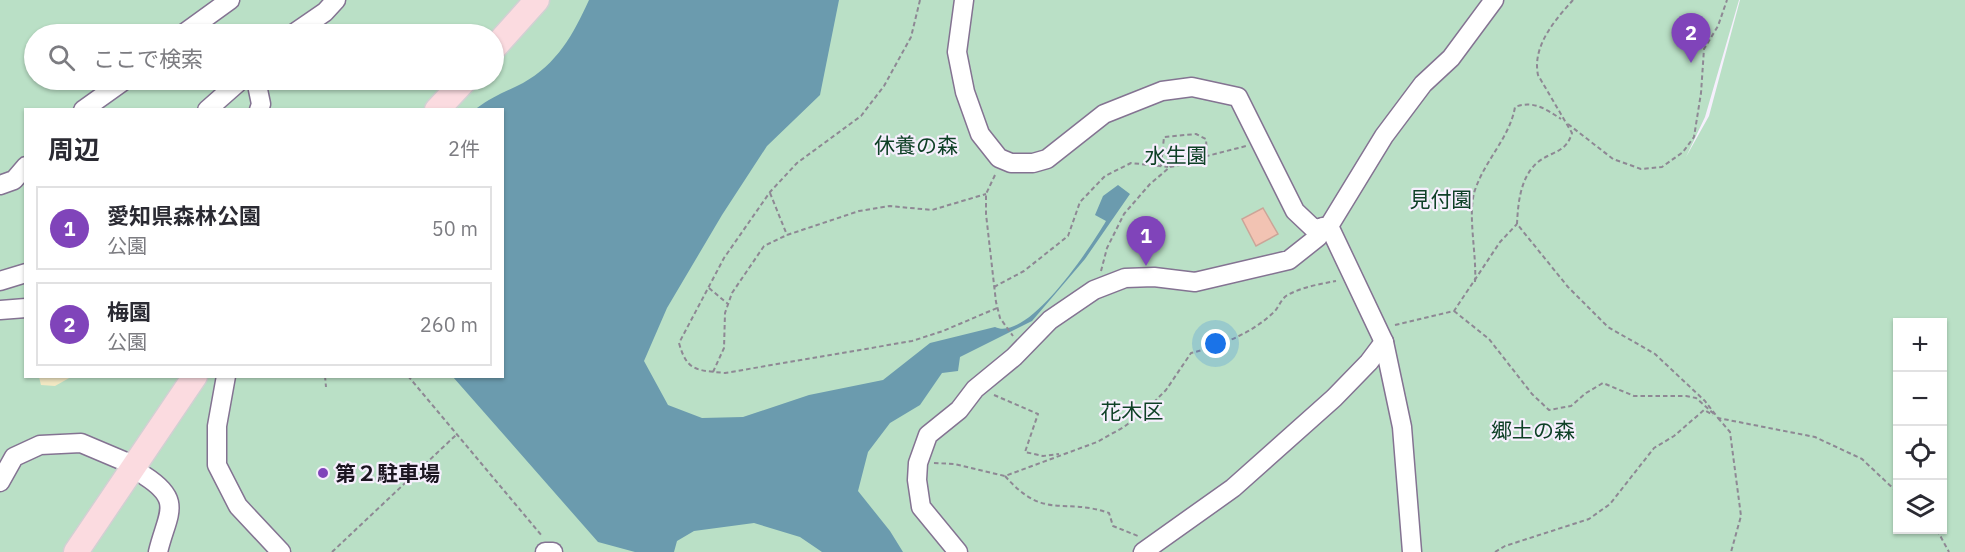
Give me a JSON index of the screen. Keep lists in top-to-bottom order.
{
  "parks": [
    "休養の森",
    "水生園",
    "見付園",
    "花木区",
    "郷土の森"
  ],
  "places": ["第２駐車場"],
  "page": {
    "pins": ["2", "1"],
    "search": "ここで検索",
    "heading": ["周辺", "2件"],
    "list": [
      {
        "mark": "1",
        "name": "愛知県森林公園",
        "note": "公園",
        "value": "50 m"
      },
      {
        "mark": "2",
        "name": "梅園",
        "note": "公園",
        "value": "260 m"
      }
    ],
    "map_buttons": ["+", "−"]
  }
}
